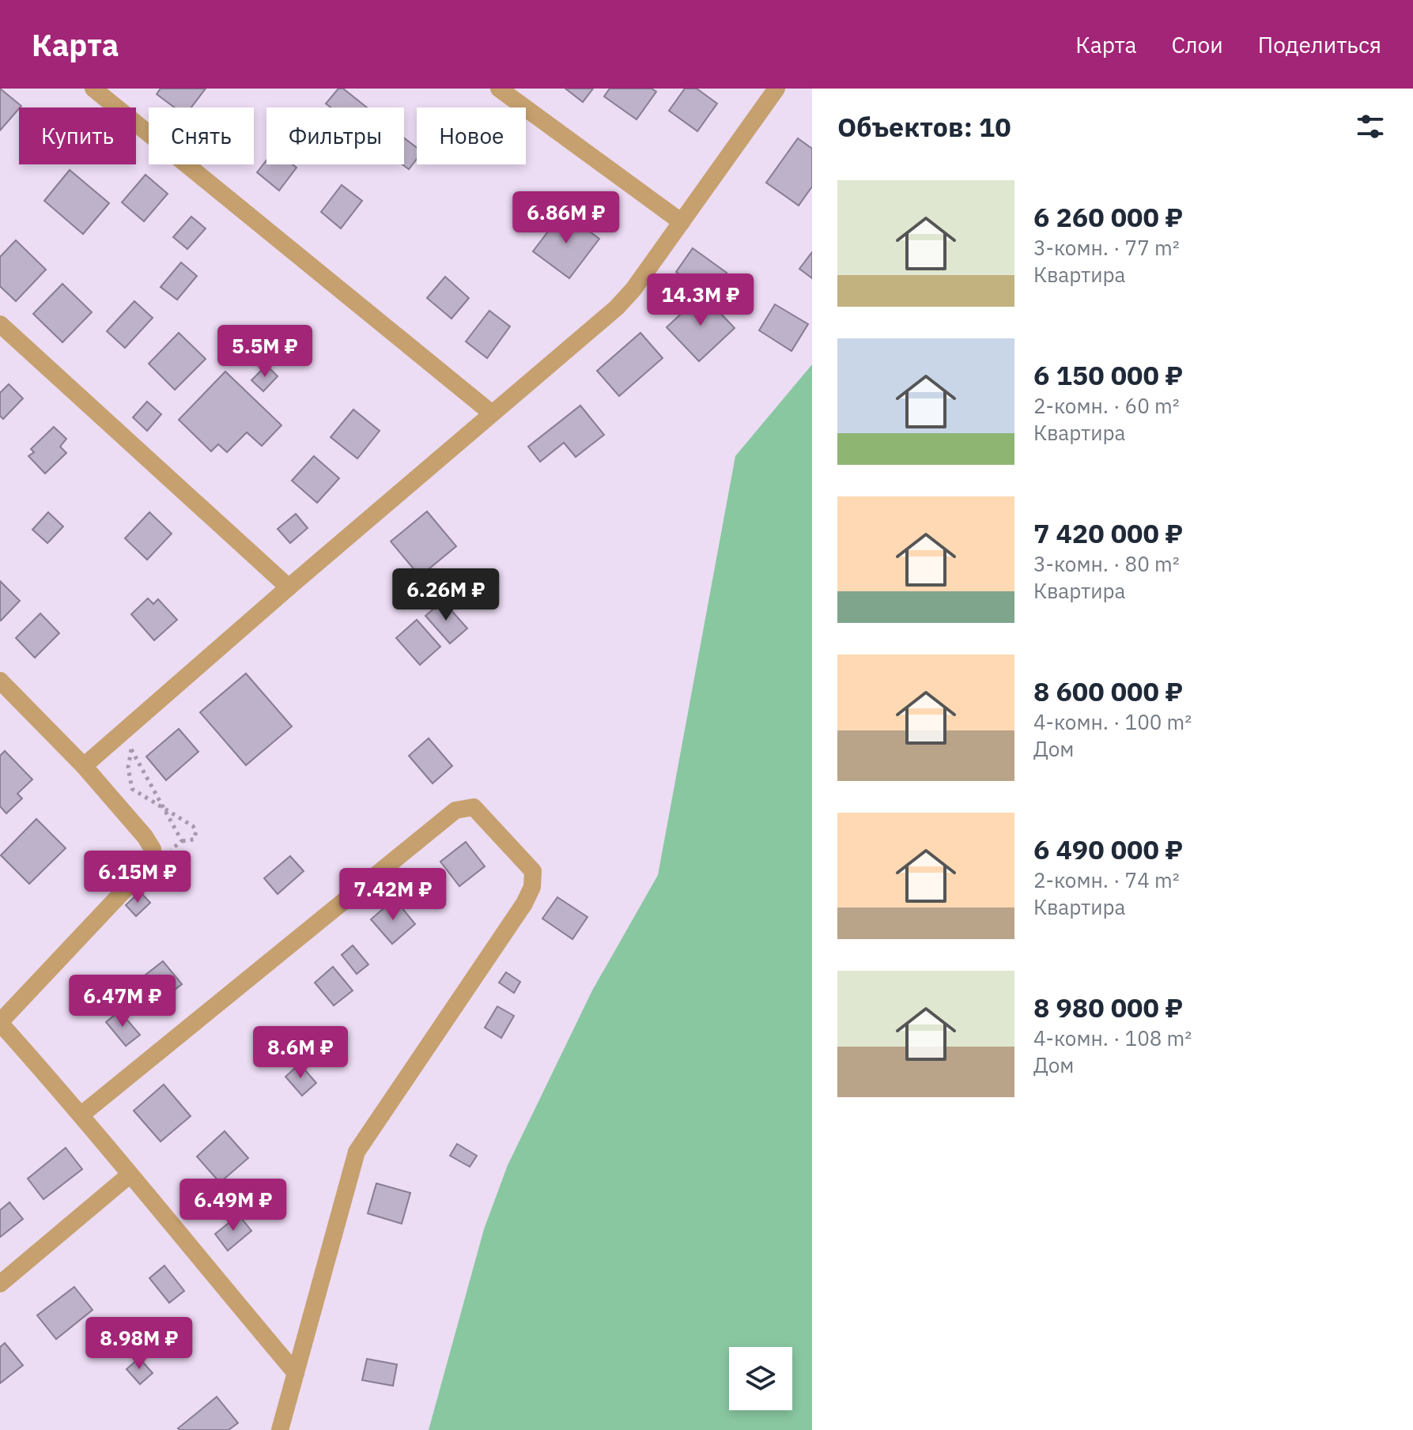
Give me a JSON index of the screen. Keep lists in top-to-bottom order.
{
  "page": {
    "header": "Карта",
    "nav": ["Карта", "Слои", "Поделиться"],
    "heading": "Объектов: 10",
    "chip": [
      "Купить",
      "Снять",
      "Фильтры",
      "Новое"
    ],
    "list": [
      {
        "name": "6 260 000 ₽",
        "note": "3-комн. · 77 m² · Квартира"
      },
      {
        "name": "6 150 000 ₽",
        "note": "2-комн. · 60 m² · Квартира"
      },
      {
        "name": "7 420 000 ₽",
        "note": "3-комн. · 80 m² · Квартира"
      },
      {
        "name": "8 600 000 ₽",
        "note": "4-комн. · 100 m² · Дом"
      },
      {
        "name": "6 490 000 ₽",
        "note": "2-комн. · 74 m² · Квартира"
      },
      {
        "name": "8 980 000 ₽",
        "note": "4-комн. · 108 m² · Дом"
      }
    ],
    "price": [
      "6.86M ₽",
      "14.3M ₽",
      "5.5M ₽",
      "6.26M ₽",
      "6.15M ₽",
      "7.42M ₽",
      "6.47M ₽",
      "8.6M ₽",
      "6.49M ₽",
      "8.98M ₽"
    ]
  }
}
